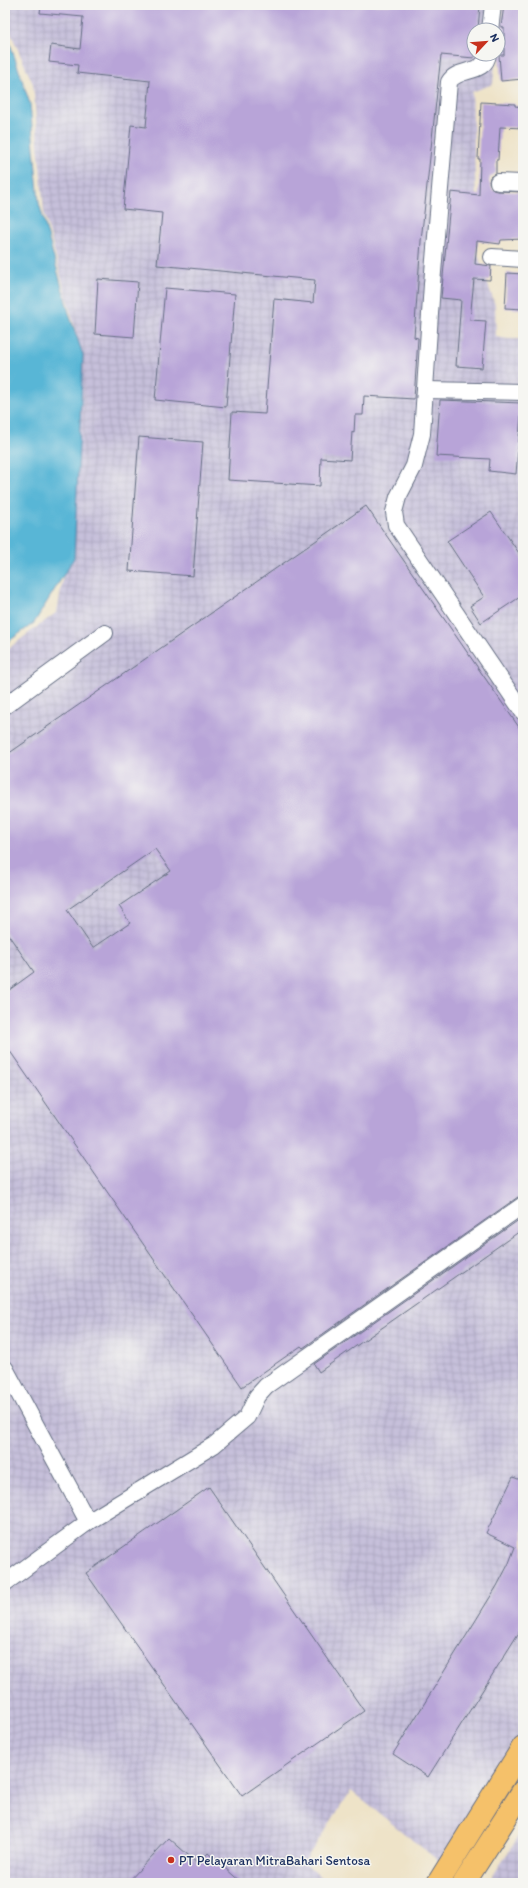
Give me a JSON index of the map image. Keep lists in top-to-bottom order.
{
  "places": ["PT Pelayaran MitraBahari Sentosa"],
  "north": "top right"
}
